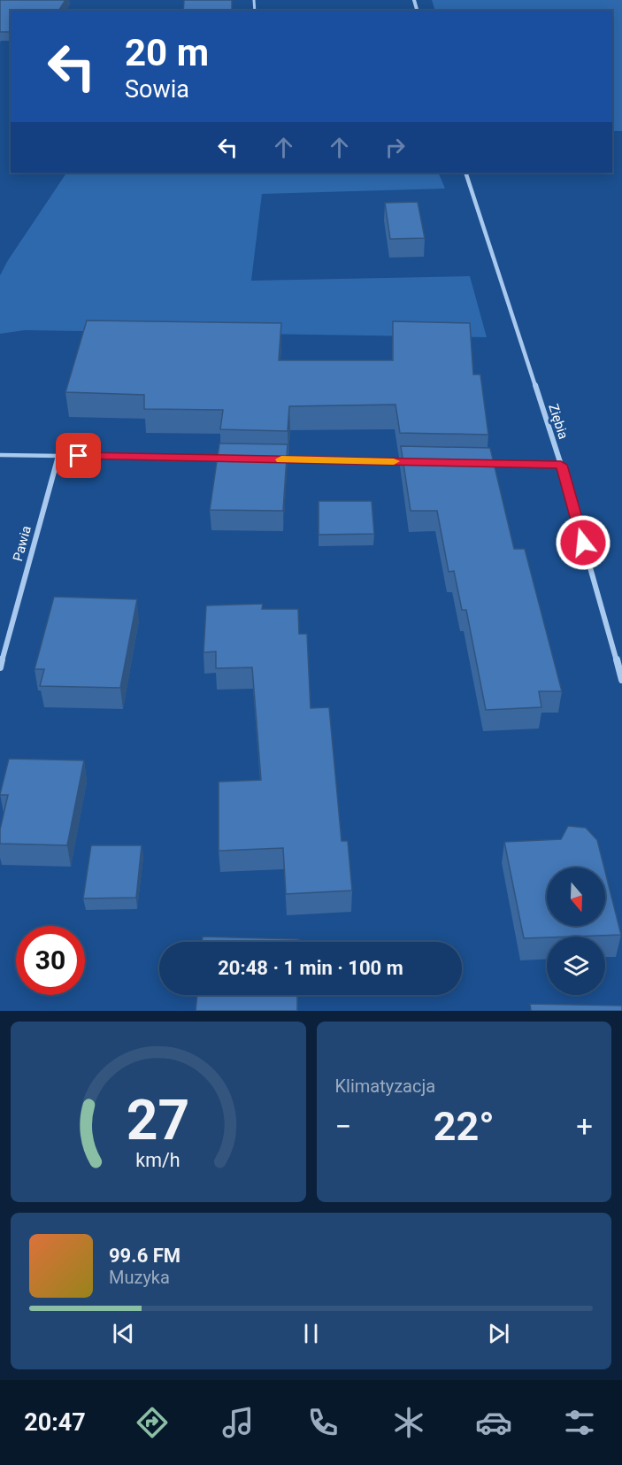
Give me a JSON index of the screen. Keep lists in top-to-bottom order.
{
  "streets": {
    "street": ["Ziębia", "Pawia"]
  },
  "north": "bottom",
  "page": {
    "turn": ["20 m", "Sowia"],
    "limit": "30",
    "trip": "20:48 · 1 min · 100 m",
    "tile": "Klimatyzacja",
    "heat": ["−", "22°", "+"],
    "song": ["99.6 FM", "Muzyka"],
    "tabs": "20:47",
    "gauge": ["27", "km/h"]
  }
}
